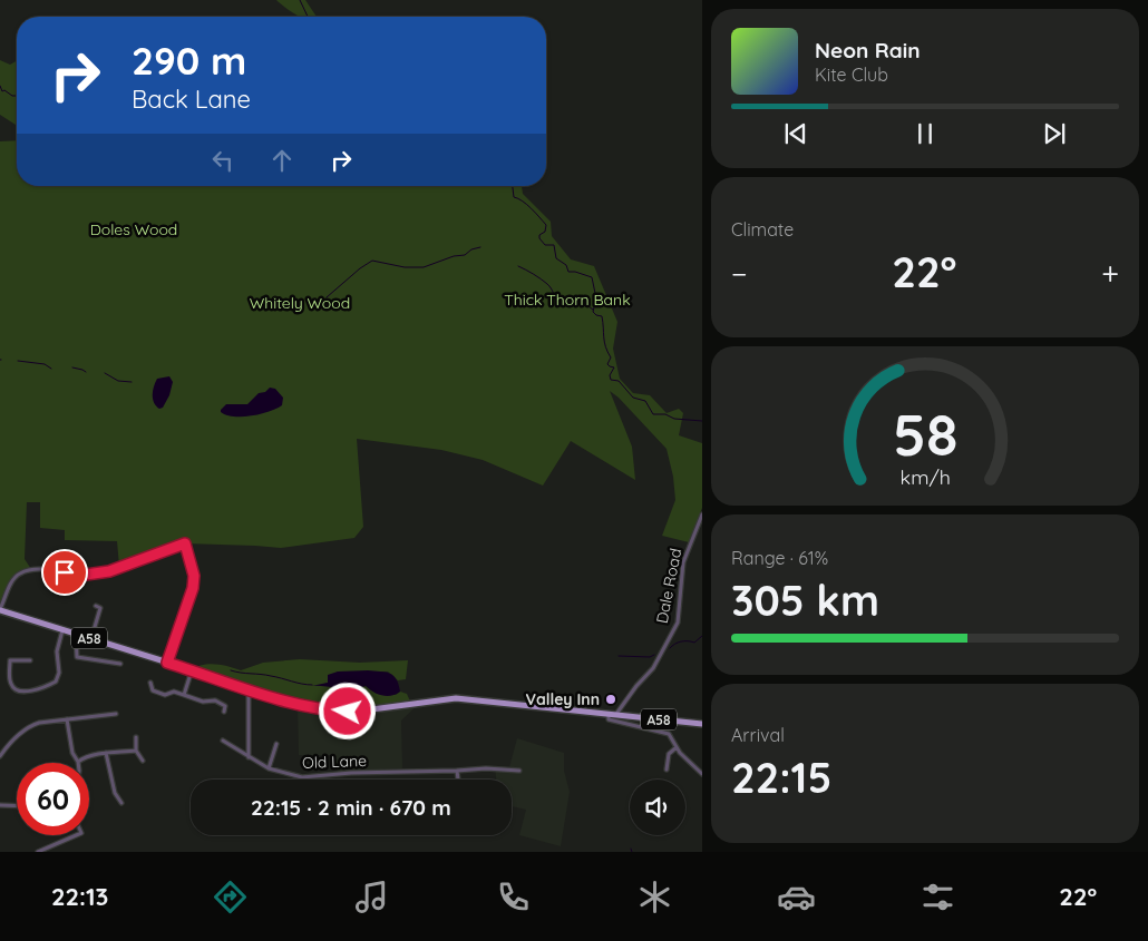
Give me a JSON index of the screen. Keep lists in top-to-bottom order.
{
  "streets": {
    "main road": ["A58"],
    "street": ["Dale Road", "Old Lane"]
  },
  "crossings": [
    ["Dale Road", "A58"]
  ],
  "parks": ["Doles Wood", "Thick Thorn Bank", "Whitely Wood"],
  "places": ["Valley Inn"],
  "page": {
    "turn": ["290 m", "Back Lane"],
    "song": ["Neon Rain", "Kite Club"],
    "tile": [
      "Climate",
      ["Range · 61%", "305 km"],
      ["Arrival", "22:15"]
    ],
    "heat": ["−", "22°", "+"],
    "limit": "60",
    "trip": "22:15 · 2 min · 670 m",
    "tabs": ["22:13", "22°"],
    "gauge": ["58", "km/h"]
  }
}
